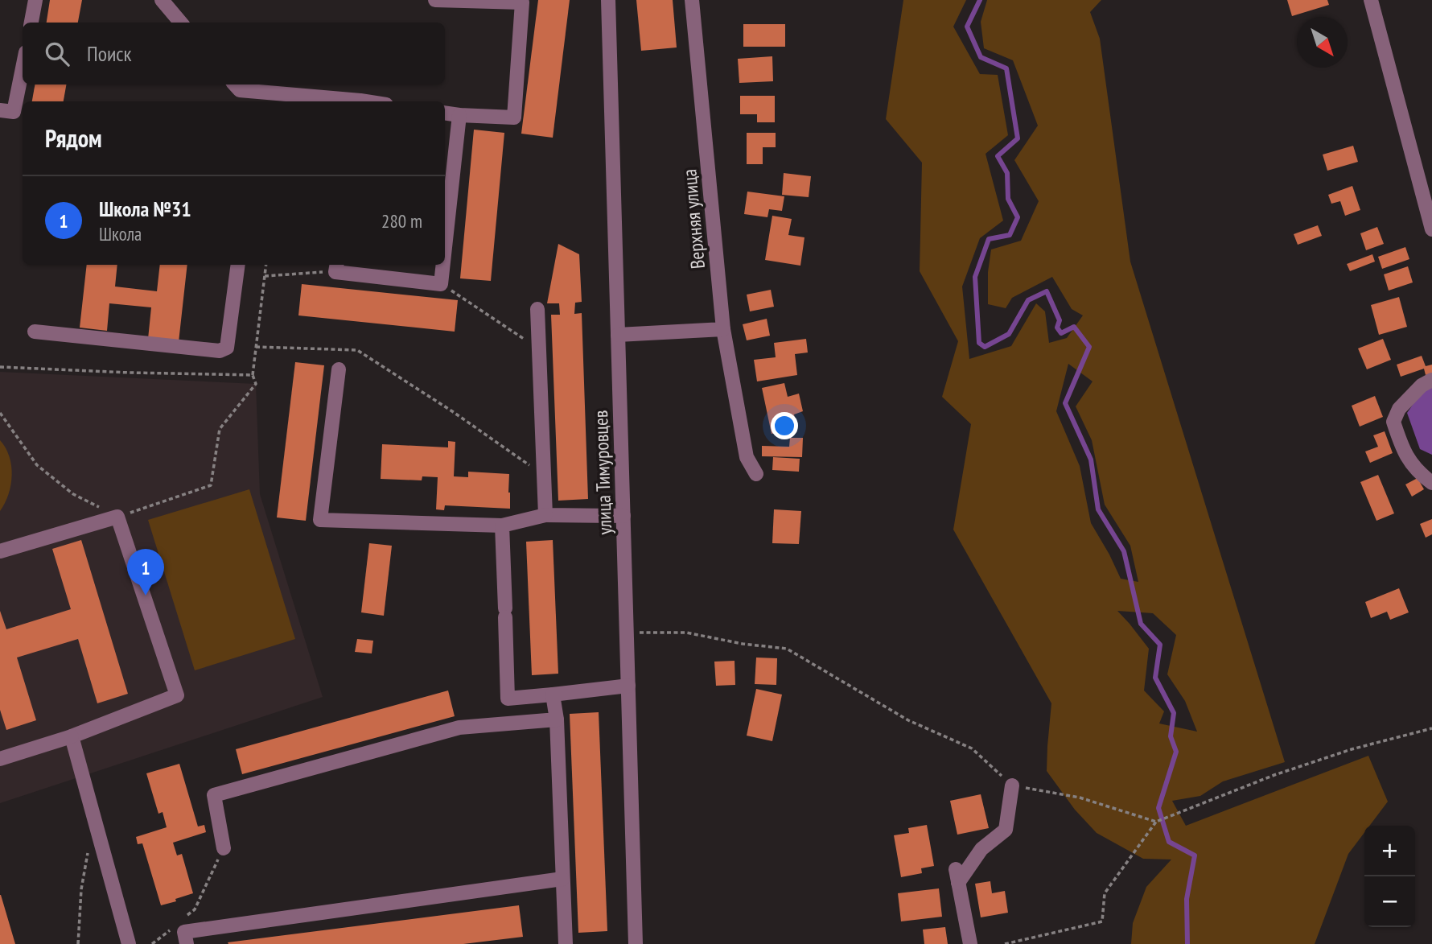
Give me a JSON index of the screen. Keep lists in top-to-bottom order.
{
  "streets": {
    "street": ["Верхняя улица", "улица Тимуровцев"]
  },
  "north": "bottom right",
  "page": {
    "search": "Поиск",
    "heading": "Рядом",
    "list": [
      {
        "mark": "1",
        "name": "Школа №31",
        "note": "Школа",
        "value": "280 m"
      }
    ],
    "pins": "1",
    "map_buttons": ["+", "−"]
  }
}
